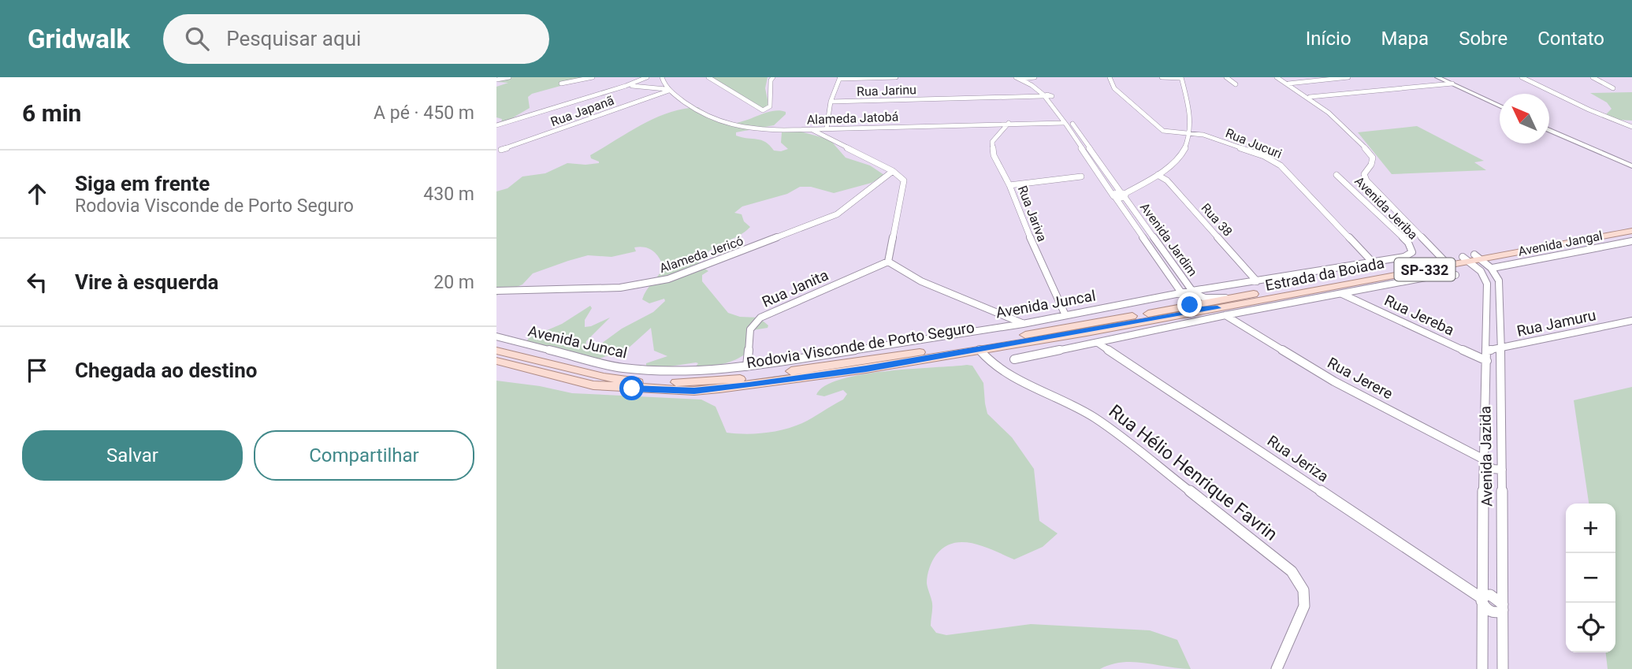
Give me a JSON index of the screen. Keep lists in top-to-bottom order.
{
  "streets": {
    "main road": ["SP-332", "Estrada da Boiada", "Rodovia Visconde de Porto Seguro"],
    "street": [
      "Rua Jarinu",
      "Rua Japanã",
      "Alameda Jatobá",
      "Rua Jucuri",
      "Avenida Jeriba",
      "Rua Jariva",
      "Rua 38",
      "Avenida Jardim",
      "Avenida Jangal",
      "Alameda Jericó",
      "Rua Janita",
      "Avenida Juncal",
      "Rua Jereba",
      "Rua Jamuru",
      "Rua Jerere",
      "Avenida Jazida",
      "Rua Jeriza",
      "Rua Hélio Henrique Favrin"
    ]
  },
  "crossings": [
    ["Rua Jarinu", "Avenida Jardim"],
    ["Rua Japanã", "Alameda Jatobá"],
    ["Alameda Jatobá", "Rua Jariva"],
    ["Alameda Jatobá", "Avenida Jardim"],
    ["Rua Jucuri", "Avenida Juncal"],
    ["Avenida Jeriba", "Avenida Juncal"],
    ["Rua Jariva", "Avenida Juncal"],
    ["Rua 38", "Avenida Juncal"],
    ["Avenida Jardim", "Estrada da Boiada"],
    ["Avenida Jardim", "Avenida Juncal"],
    ["Avenida Jardim", "Rodovia Visconde de Porto Seguro"],
    ["Avenida Jangal", "Avenida Jazida"],
    ["Estrada da Boiada", "Rodovia Visconde de Porto Seguro"],
    ["Estrada da Boiada", "Rua Jerere"],
    ["Estrada da Boiada", "Avenida Jazida"],
    ["Rua Janita", "Avenida Juncal"],
    ["Rua Jereba", "Avenida Jazida"],
    ["Rua Jamuru", "Avenida Jazida"],
    ["Rodovia Visconde de Porto Seguro", "Rua Jerere"],
    ["Rodovia Visconde de Porto Seguro", "Rua Hélio Henrique Favrin"],
    ["Rua Jerere", "Avenida Jazida"],
    ["Avenida Jazida", "Rua Jeriza"]
  ],
  "north": "top left",
  "page": {
    "header": "Gridwalk",
    "search": "Pesquisar aqui",
    "nav": [
      "Início",
      "Mapa",
      "Sobre",
      "Contato"
    ],
    "heading": ["6 min", "A pé · 450 m"],
    "list": [
      ["Siga em frente", "Rodovia Visconde de Porto Seguro", "430 m"],
      ["Vire à esquerda", "20 m"],
      "Chegada ao destino"
    ],
    "buttons": ["Salvar", "Compartilhar"],
    "map_buttons": ["+", "−"]
  }
}
